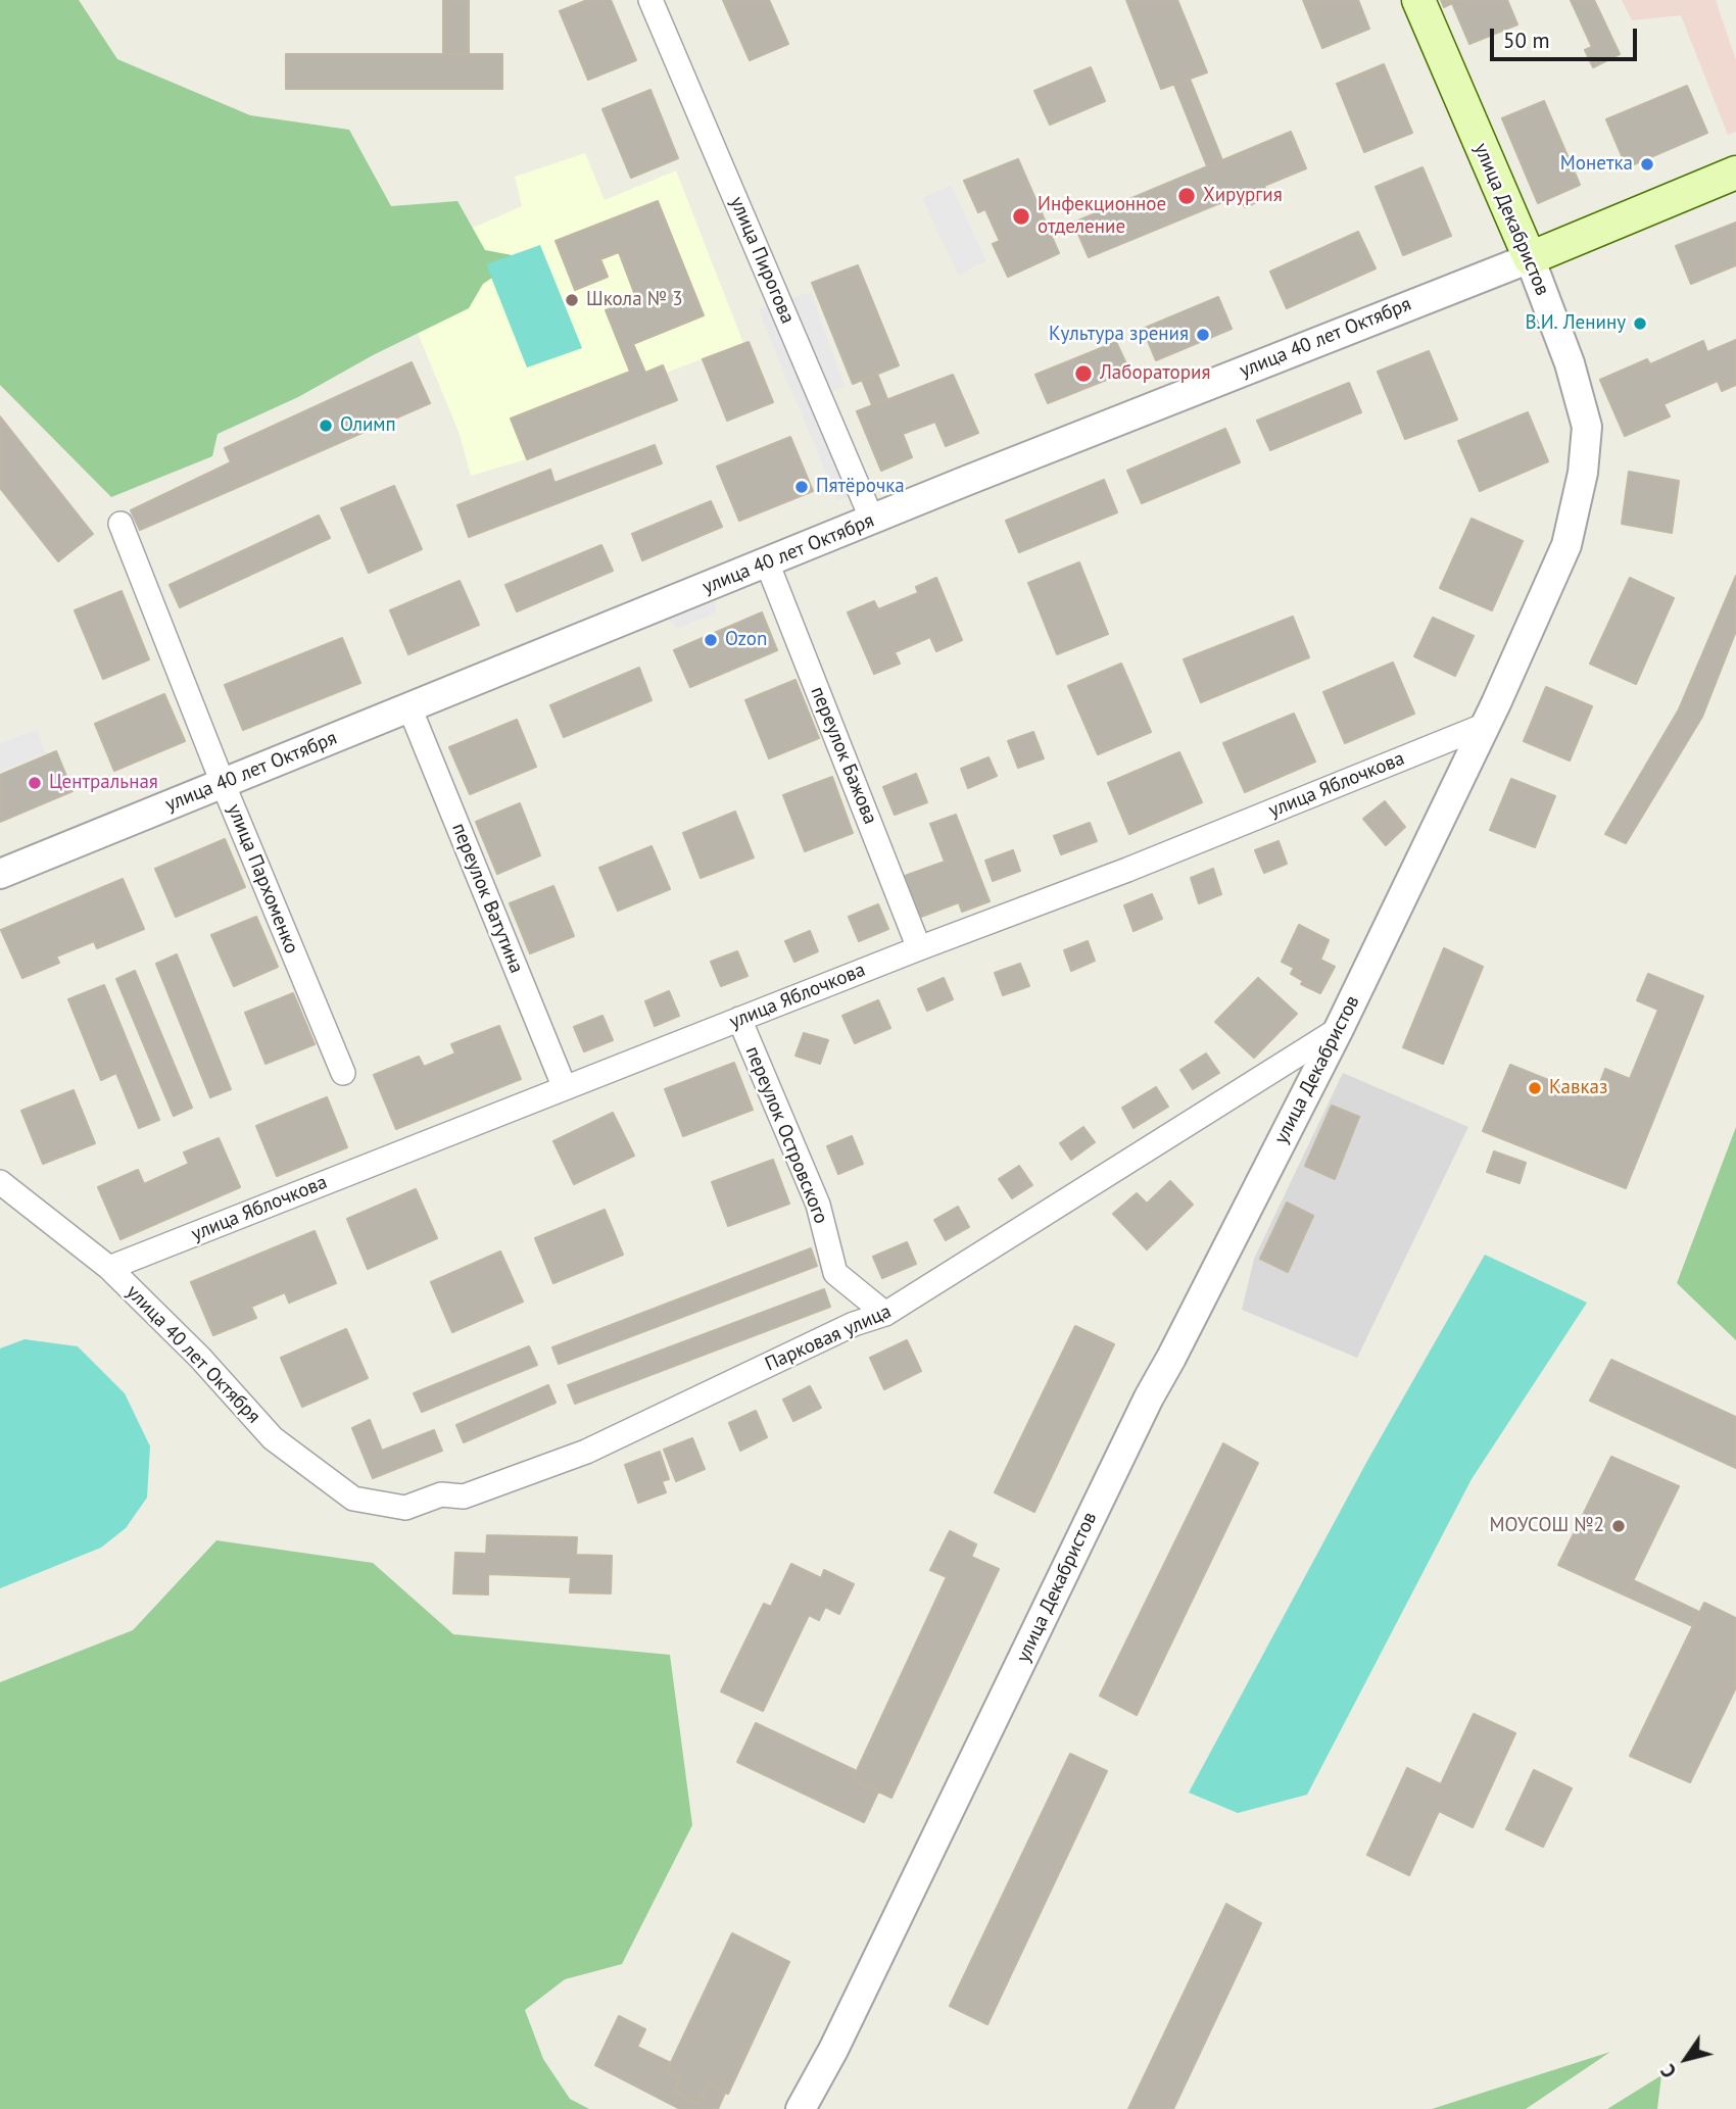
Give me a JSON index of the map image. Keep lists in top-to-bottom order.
{
  "streets": {
    "main road": ["улица Декабристов", "улица 40 лет Октября"],
    "street": [
      "улица Пирогова",
      "переулок Бажова",
      "улица Яблочкова",
      "улица Пархоменко",
      "переулок Ватутина",
      "переулок Островского",
      "Парковая улица"
    ]
  },
  "crossings": [
    ["улица Декабристов", "улица 40 лет Октября"],
    ["улица Декабристов", "улица Яблочкова"],
    ["улица Декабристов", "Парковая улица"],
    ["улица Пирогова", "улица 40 лет Октября"],
    ["улица 40 лет Октября", "переулок Бажова"],
    ["улица 40 лет Октября", "улица Яблочкова"],
    ["улица 40 лет Октября", "улица Пархоменко"],
    ["улица 40 лет Октября", "переулок Ватутина"],
    ["улица 40 лет Октября", "Парковая улица"],
    ["переулок Бажова", "улица Яблочкова"],
    ["улица Яблочкова", "переулок Ватутина"],
    ["улица Яблочкова", "переулок Островского"],
    ["переулок Островского", "Парковая улица"]
  ],
  "places": [
    "Монетка",
    "Хирургия",
    "Инфекционное отделение",
    "Школа № 3",
    "В.И. Ленину",
    "Культура зрения",
    "Лаборатория",
    "Олимп",
    "Пятёрочка",
    "Ozon",
    "Центральная",
    "Кавказ",
    "МОУСОШ №2"
  ],
  "scale_bar": "50 m",
  "north": "bottom left"
}
